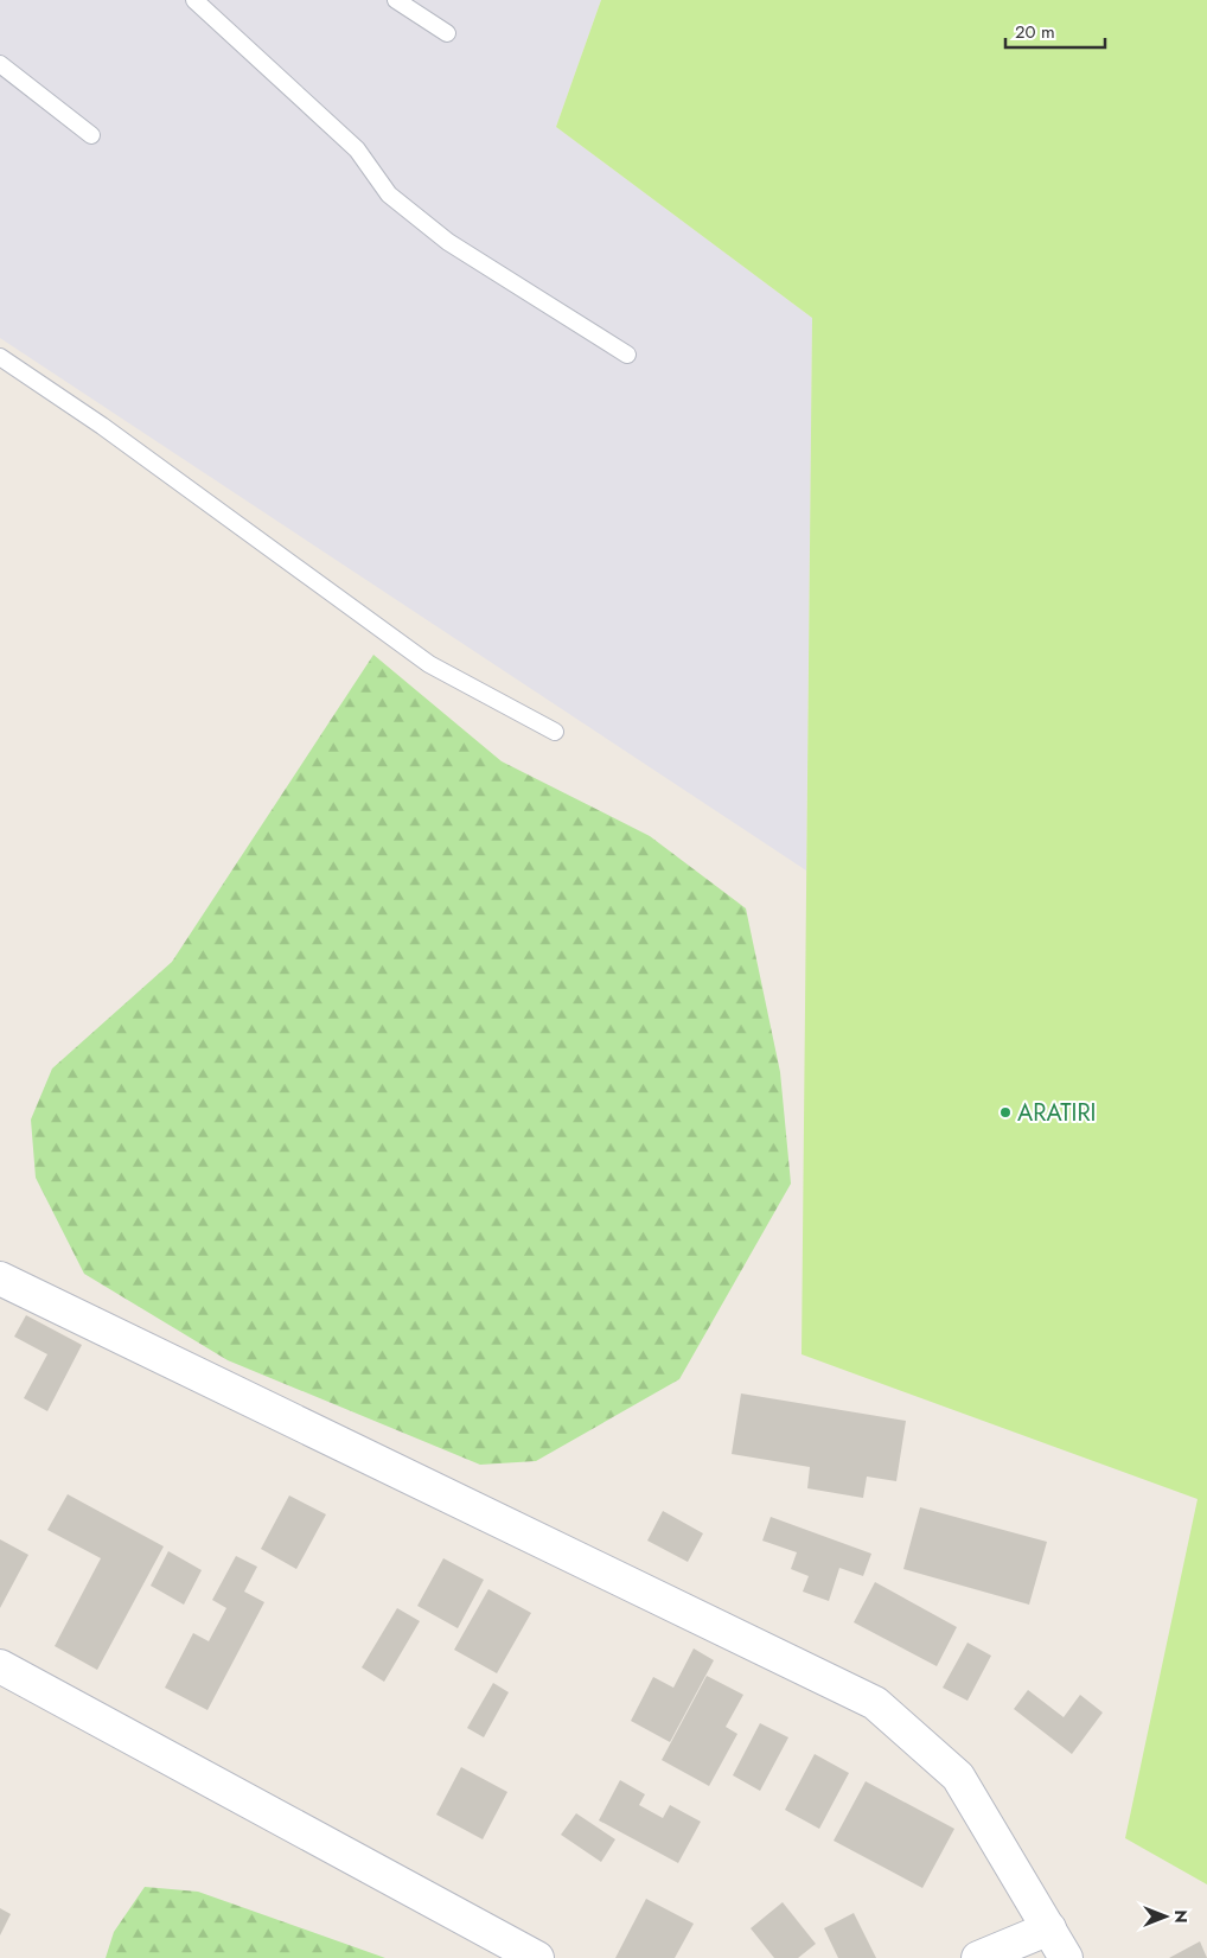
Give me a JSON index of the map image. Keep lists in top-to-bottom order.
{
  "places": ["ARATIRI"],
  "scale_bar": "20 m",
  "north": "right"
}
